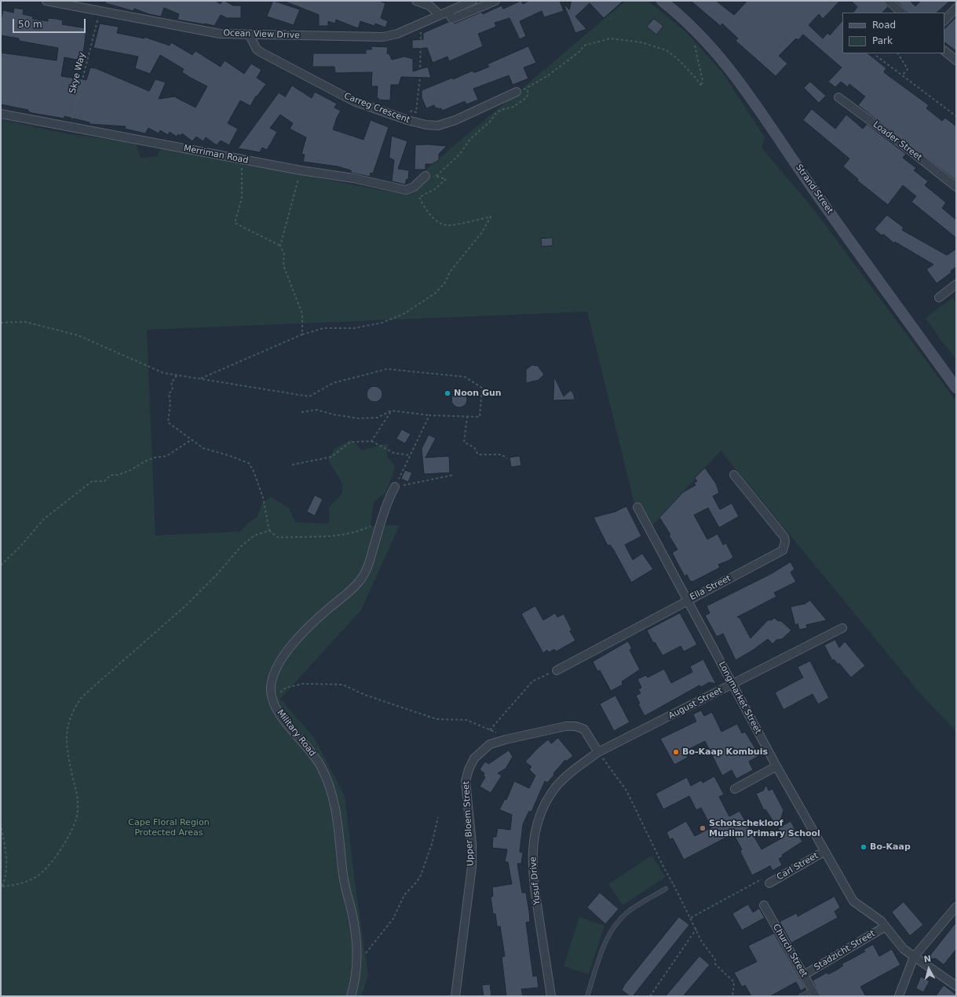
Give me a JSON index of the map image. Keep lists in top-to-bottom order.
{
  "streets": {
    "street": [
      "Ocean View Drive",
      "Carreg Crescent",
      "Loader Street",
      "Merriman Road",
      "Strand Street",
      "Ella Street",
      "Longmarket Street",
      "August Street",
      "Military Road",
      "Upper Bloem Street",
      "Carl Street",
      "Yusuf Drive",
      "Church Street",
      "Stadzicht Street"
    ],
    "path": ["Skye Way"]
  },
  "crossings": [
    ["Ocean View Drive", "Carreg Crescent"],
    ["Skye Way", "Merriman Road"],
    ["Ella Street", "Longmarket Street"],
    ["Longmarket Street", "August Street"],
    ["Longmarket Street", "Carl Street"],
    ["Longmarket Street", "Stadzicht Street"],
    ["August Street", "Upper Bloem Street"],
    ["August Street", "Yusuf Drive"],
    ["Upper Bloem Street", "Yusuf Drive"],
    ["Church Street", "Stadzicht Street"]
  ],
  "parks": ["Cape Floral Region Protected Areas"],
  "places": [
    "Noon Gun",
    "Bo-Kaap Kombuis",
    "Schotschekloof Muslim Primary School",
    "Bo-Kaap"
  ],
  "legend": ["Road", "Park"],
  "scale_bar": "50 m",
  "north": "top"
}
